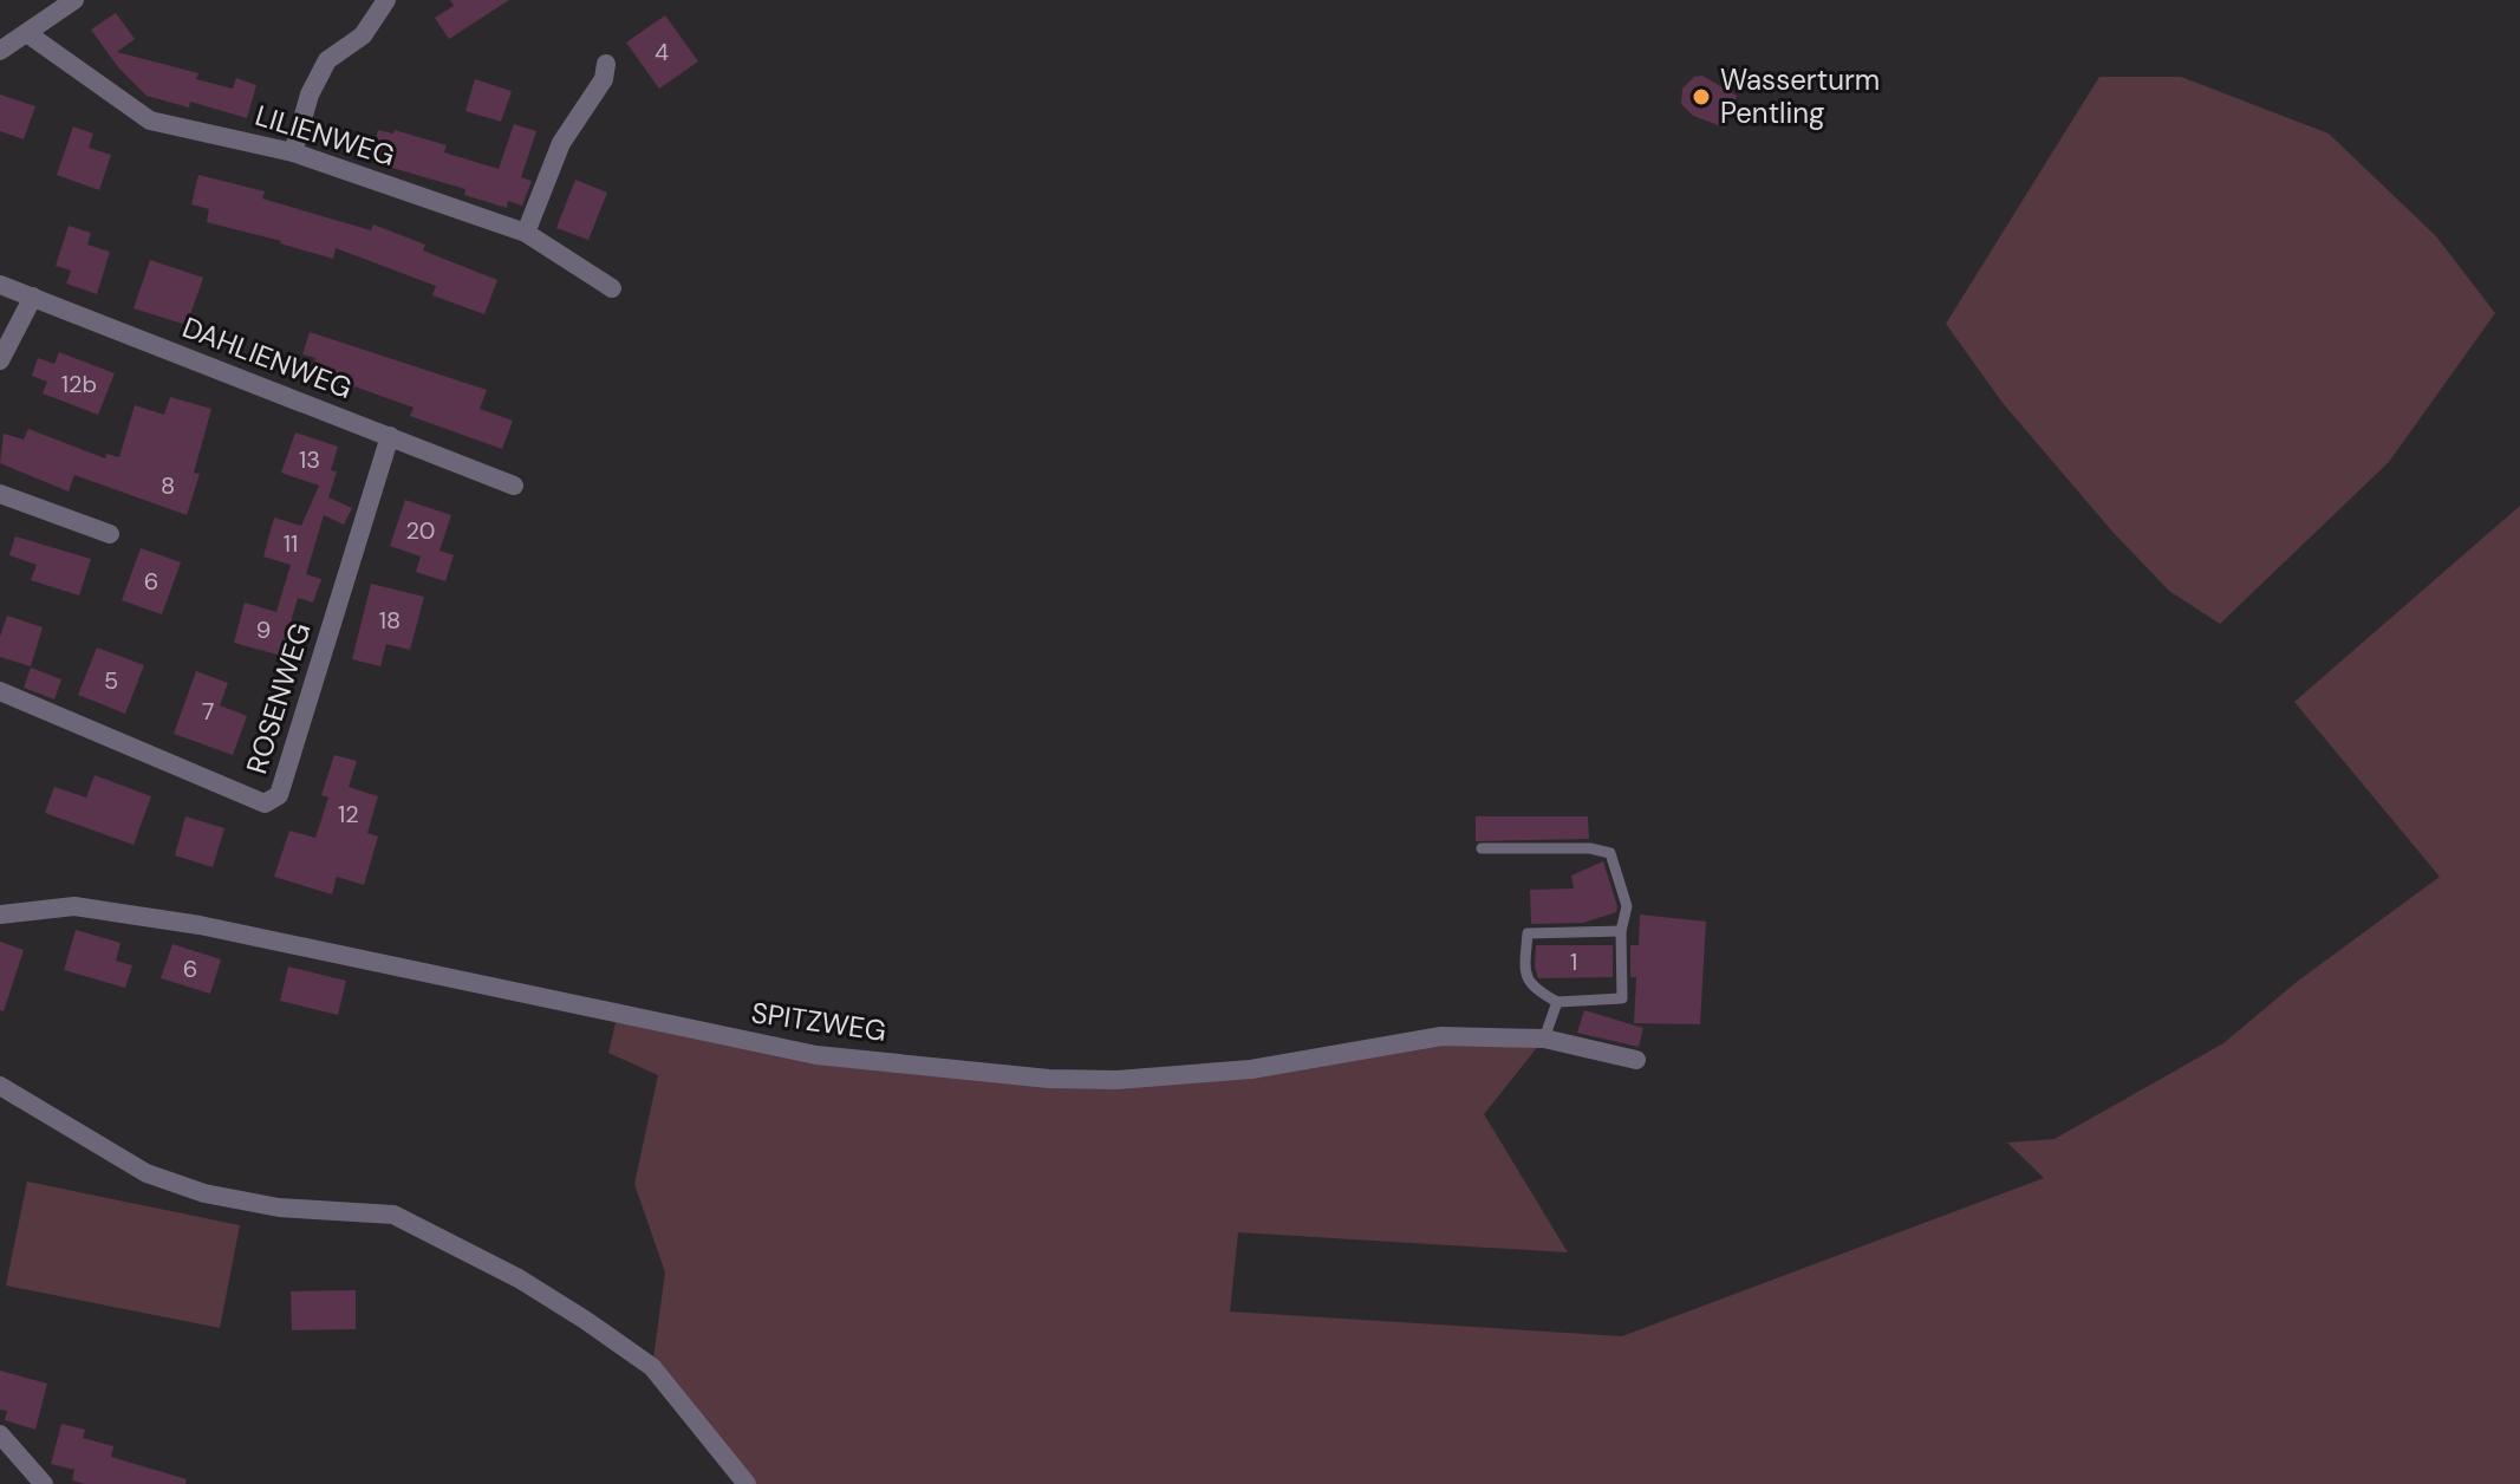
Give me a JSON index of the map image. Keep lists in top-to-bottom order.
{
  "streets": {
    "street": [
      "LILIENWEG",
      "DAHLIENWEG",
      "ROSENWEG",
      "SPITZWEG"
    ]
  },
  "crossings": [
    ["DAHLIENWEG", "ROSENWEG"]
  ],
  "places": ["Wasserturm Pentling"],
  "house_numbers": [
    "4",
    "12b",
    "13",
    "8",
    "20",
    "11",
    "6",
    "18",
    "9",
    "5",
    "7",
    "12",
    "1",
    "6"
  ]
}
